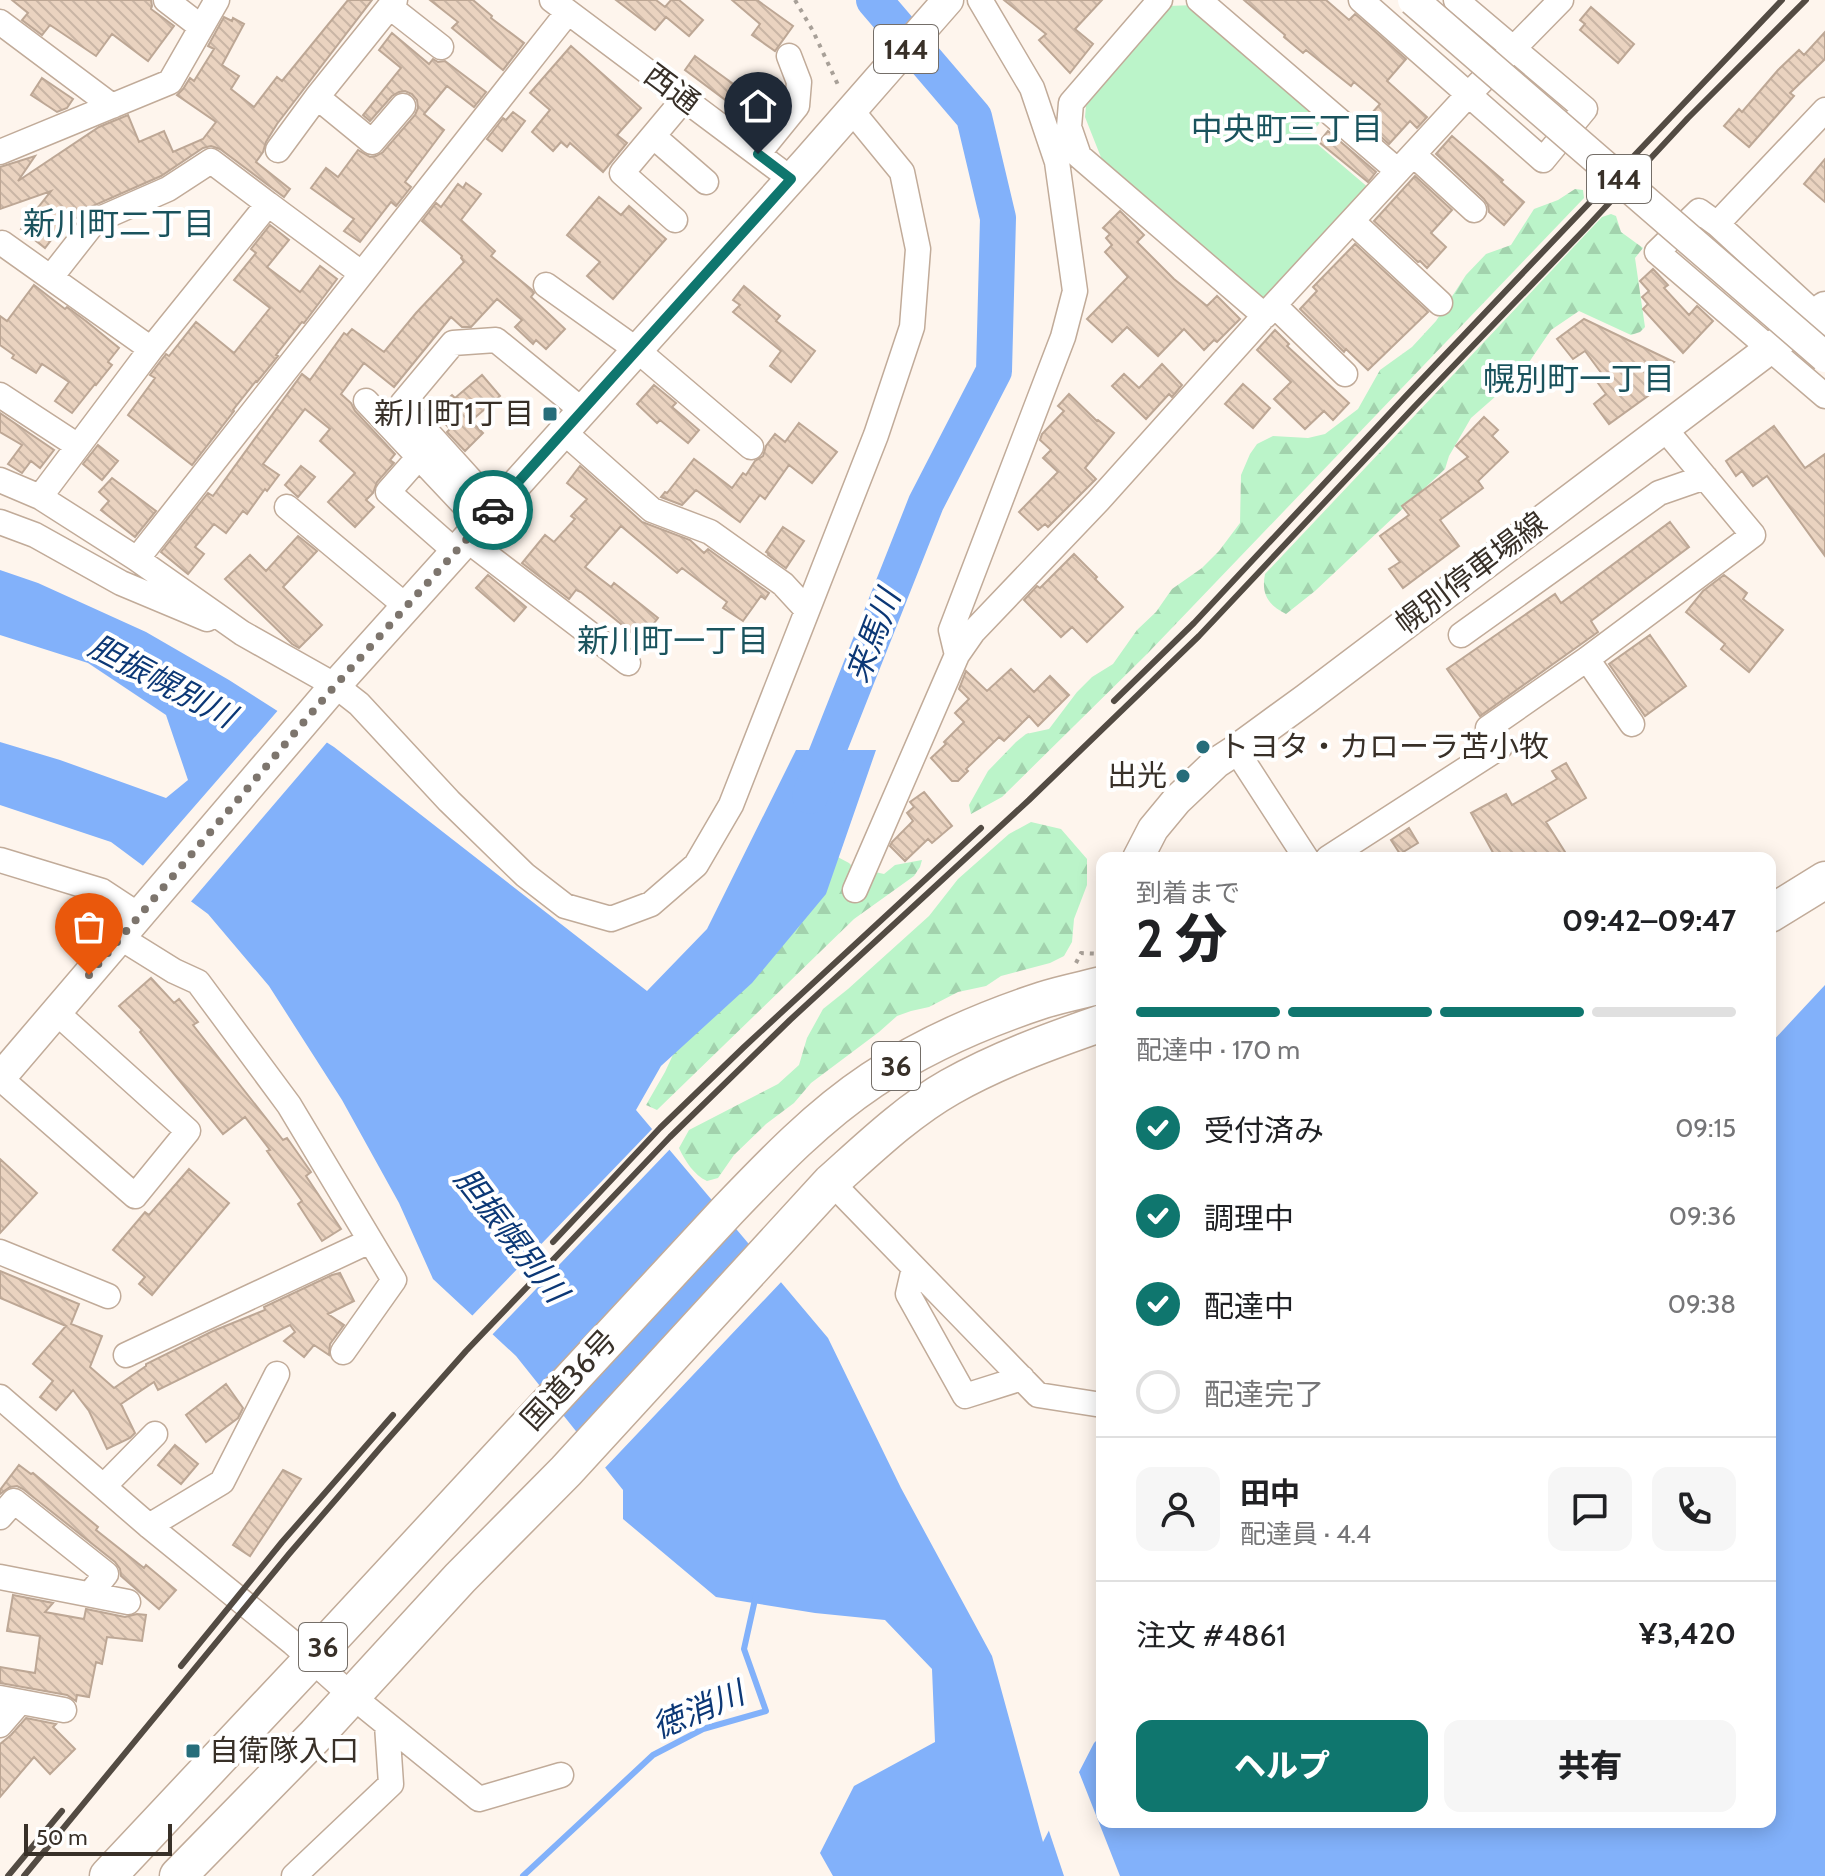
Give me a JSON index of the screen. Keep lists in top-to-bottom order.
{
  "streets": {
    "highway": ["36", "国道36号"],
    "main road": ["144", "幌別停車場線"],
    "street": ["西通"]
  },
  "crossings": [
    ["144", "西通"]
  ],
  "districts": [
    "中央町三丁目",
    "新川町二丁目",
    "幌別町一丁目",
    "新川町一丁目"
  ],
  "water": ["来馬川", "胆振幌別川", "徳消川"],
  "places": {
    "transit": ["新川町1丁目", "自衛隊入口"],
    "other": ["トヨタ・カローラ苫小牧", "出光"]
  },
  "scale_bar": "50 m",
  "page": {
    "heading": ["2 分", "到着まで", "09:42–09:47"],
    "panel": [
      "田中",
      "配達員 · 4.4",
      "注文 #4861",
      "¥3,420"
    ],
    "bar": "配達中 · 170 m",
    "list": [
      ["受付済み", "09:15"],
      ["調理中", "09:36"],
      ["配達中", "09:38"],
      "配達完了"
    ],
    "buttons": ["ヘルプ", "共有"],
    "scale": "50 m"
  }
}
